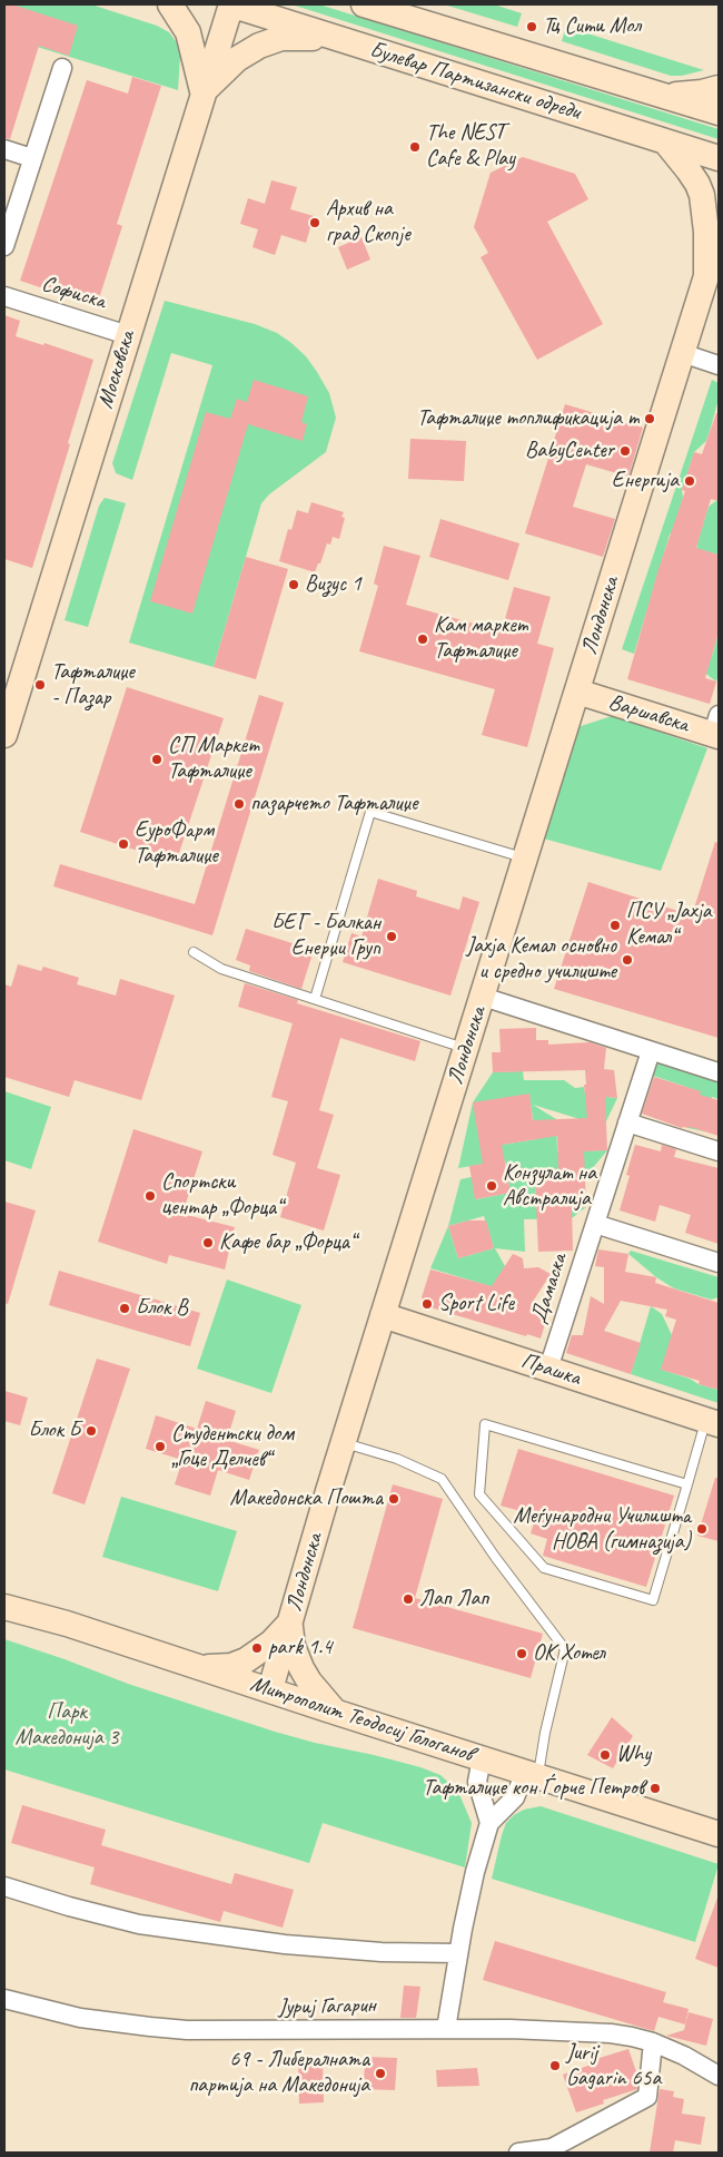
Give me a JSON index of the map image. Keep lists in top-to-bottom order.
{
  "streets": {
    "street": [
      "Булевар Партизански одреди",
      "Софиска",
      "Московска",
      "Лондонска",
      "Варшавска",
      "Дамаска",
      "Прашка",
      "Митрополит Теодосиј Гологанов",
      "Јуриј Гагарин"
    ]
  },
  "crossings": [
    ["Булевар Партизански одреди", "Московска"],
    ["Булевар Партизански одреди", "Лондонска"],
    ["Софиска", "Московска"],
    ["Лондонска", "Варшавска"],
    ["Лондонска", "Прашка"],
    ["Лондонска", "Митрополит Теодосиј Гологанов"],
    ["Дамаска", "Прашка"]
  ],
  "parks": ["Парк Македонија 3"],
  "places": [
    "Тц Сити Мол",
    "The NEST Cafe & Play",
    "Архив на град Скопје",
    "Тафталиџе топлификација т",
    "BabyCenter",
    "Енергија",
    "Визус 1",
    "Кам маркет Тафталиџе",
    "Тафталиџе - Пазар",
    "СП Маркет Тафталиџе",
    "пазарчето Тафталиџе",
    "ЕуроФарм Тафталиџе",
    "ПСУ „Јахја Кемал“",
    "БЕГ - Балкан Енерџи Груп",
    "Јахја Кемал основно и средно училиште",
    "Конзулат на Австралија",
    "Спортски центар „Форца“",
    "Кaфе бар „Форца“",
    "Sport Life",
    "Блок В",
    "Блок Б",
    "Студентски дом „Гоце Делчев“",
    "Македонска Пошта",
    "Меѓународни Училишта НОВА (гимназија)",
    "Лап Лап",
    "park 1.4",
    "ОК Хотел",
    "Why",
    "Тафталиџе кон Ѓорче Петров",
    "Jurij Gagarin 65a",
    "69 - Либералната партија на Македонија"
  ]
}
